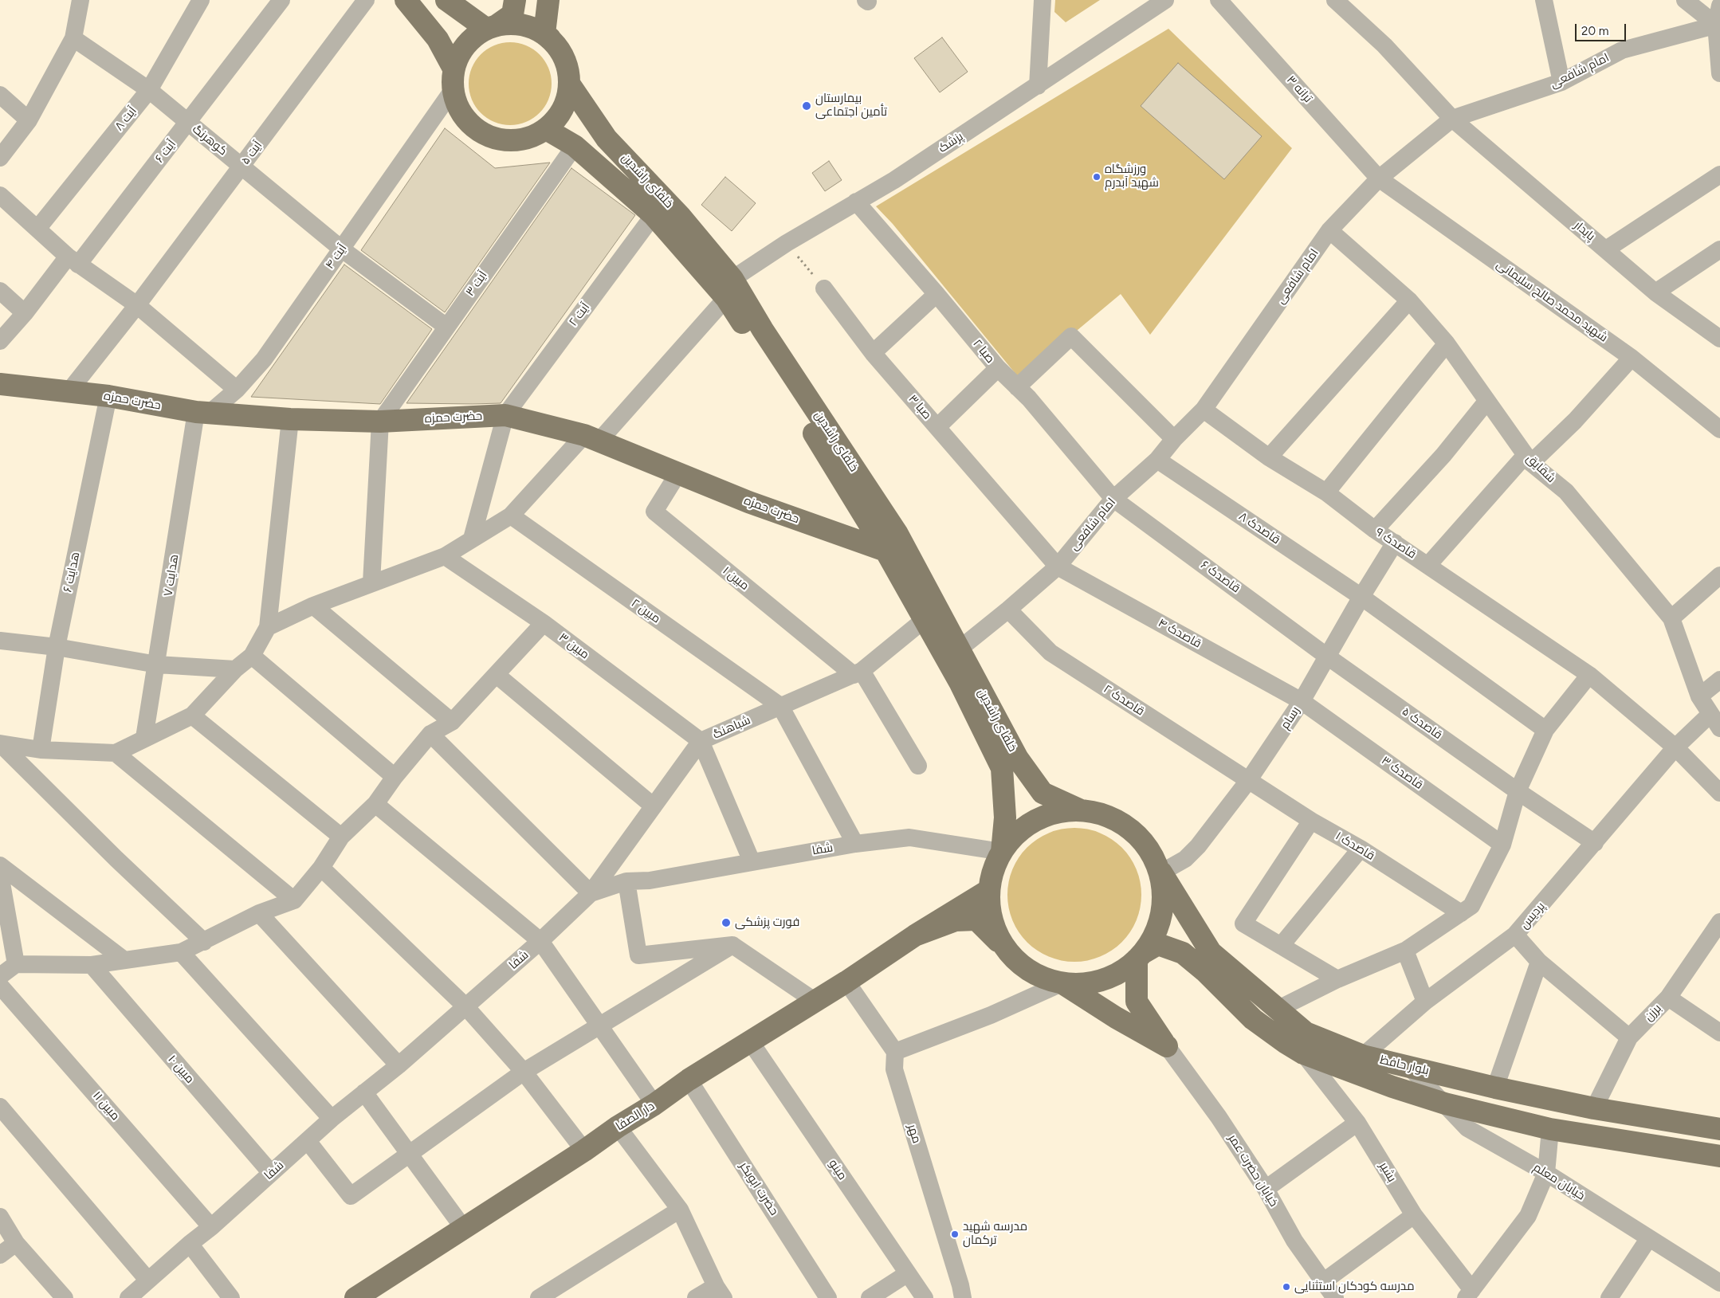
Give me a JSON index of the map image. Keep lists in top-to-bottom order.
{
  "streets": {
    "main road": [
      "خلفای راشدین",
      "حضرت حمزه",
      "بلوار حافظ",
      "دار الصفا"
    ],
    "street": [
      "امام شافعی",
      "ترانه ۳",
      "آیت ۸",
      "کوهرنگ",
      "پزشک",
      "آیت ۶",
      "آیت ۵",
      "پایدار",
      "آیت ۴",
      "آیت ۳",
      "شهید محمد صالح سلیمانی",
      "آیت ۲",
      "صبا ۲",
      "صبا ۳",
      "شقایق",
      "قاصدک ۸",
      "قاصدک ۹",
      "هدایت ۶",
      "هدایت ۷",
      "قاصدک ۶",
      "مبین ۱",
      "مبین ۲",
      "قاصدک ۴",
      "مبین ۳",
      "قاصدک ۲",
      "رسام",
      "قاصدک ۵",
      "شباهنگ",
      "قاصدک ۳",
      "قاصدک ۱",
      "شفا",
      "پردیس",
      "برزن",
      "مبین ۱۰",
      "مبین ۱۱",
      "مهر",
      "مینو",
      "خیابان حضرت عمر",
      "بشیر",
      "خیابان معلم",
      "حضرت ابوبکر"
    ]
  },
  "crossings": [
    ["امام شافعی", "ترانه ۳"],
    ["امام شافعی", "خلفای راشدین"],
    ["امام شافعی", "پایدار"],
    ["امام شافعی", "شهید محمد صالح سلیمانی"],
    ["امام شافعی", "صبا ۲"],
    ["امام شافعی", "صبا ۳"],
    ["امام شافعی", "شقایق"],
    ["امام شافعی", "قاصدک ۸"],
    ["امام شافعی", "قاصدک ۹"],
    ["امام شافعی", "قاصدک ۶"],
    ["امام شافعی", "قاصدک ۴"],
    ["امام شافعی", "قاصدک ۲"],
    ["ترانه ۳", "شهید محمد صالح سلیمانی"],
    ["آیت ۸", "کوهرنگ"],
    ["کوهرنگ", "آیت ۶"],
    ["کوهرنگ", "آیت ۵"],
    ["کوهرنگ", "آیت ۴"],
    ["کوهرنگ", "آیت ۳"],
    ["پزشک", "خلفای راشدین"],
    ["پزشک", "صبا ۲"],
    ["پزشک", "حضرت حمزه"],
    ["پزشک", "مبین ۲"],
    ["پزشک", "مبین ۳"],
    ["آیت ۵", "حضرت حمزه"],
    ["خلفای راشدین", "آیت ۴"],
    ["خلفای راشدین", "آیت ۳"],
    ["خلفای راشدین", "آیت ۲"],
    ["خلفای راشدین", "حضرت حمزه"],
    ["خلفای راشدین", "شباهنگ"],
    ["خلفای راشدین", "شفا"],
    ["آیت ۴", "حضرت حمزه"],
    ["آیت ۴", "هدایت ۷"],
    ["آیت ۳", "حضرت حمزه"],
    ["آیت ۲", "حضرت حمزه"],
    ["صبا ۲", "قاصدک ۶"],
    ["حضرت حمزه", "هدایت ۶"],
    ["حضرت حمزه", "هدایت ۷"],
    ["حضرت حمزه", "مبین ۱"],
    ["صبا ۳", "قاصدک ۴"],
    ["شقایق", "پردیس"],
    ["قاصدک ۸", "رسام"],
    ["قاصدک ۹", "رسام"],
    ["قاصدک ۹", "پردیس"],
    ["قاصدک ۶", "رسام"],
    ["قاصدک ۶", "قاصدک ۵"],
    ["مبین ۱", "شباهنگ"],
    ["مبین ۲", "شباهنگ"],
    ["قاصدک ۴", "رسام"],
    ["قاصدک ۴", "قاصدک ۳"],
    ["مبین ۳", "شباهنگ"],
    ["قاصدک ۲", "رسام"],
    ["قاصدک ۲", "قاصدک ۱"],
    ["رسام", "قاصدک ۵"],
    ["رسام", "قاصدک ۳"],
    ["رسام", "قاصدک ۱"],
    ["رسام", "بلوار حافظ"],
    ["قاصدک ۵", "پردیس"],
    ["شباهنگ", "شفا"],
    ["شفا", "مبین ۱۰"],
    ["شفا", "مبین ۱۱"],
    ["پردیس", "بلوار حافظ"],
    ["برزن", "بلوار حافظ"],
    ["بلوار حافظ", "بشیر"],
    ["بلوار حافظ", "خیابان معلم"],
    ["دار الصفا", "مینو"],
    ["دار الصفا", "حضرت ابوبکر"]
  ],
  "places": [
    "بیمارستان تأمین اجتماعی",
    "ورزشگاه شهید آبدرم",
    "فورت پزشکی",
    "مدرسه شهید ترکمان",
    "مدرسه کودکان استثنایی"
  ],
  "scale_bar": "20 m"
}
